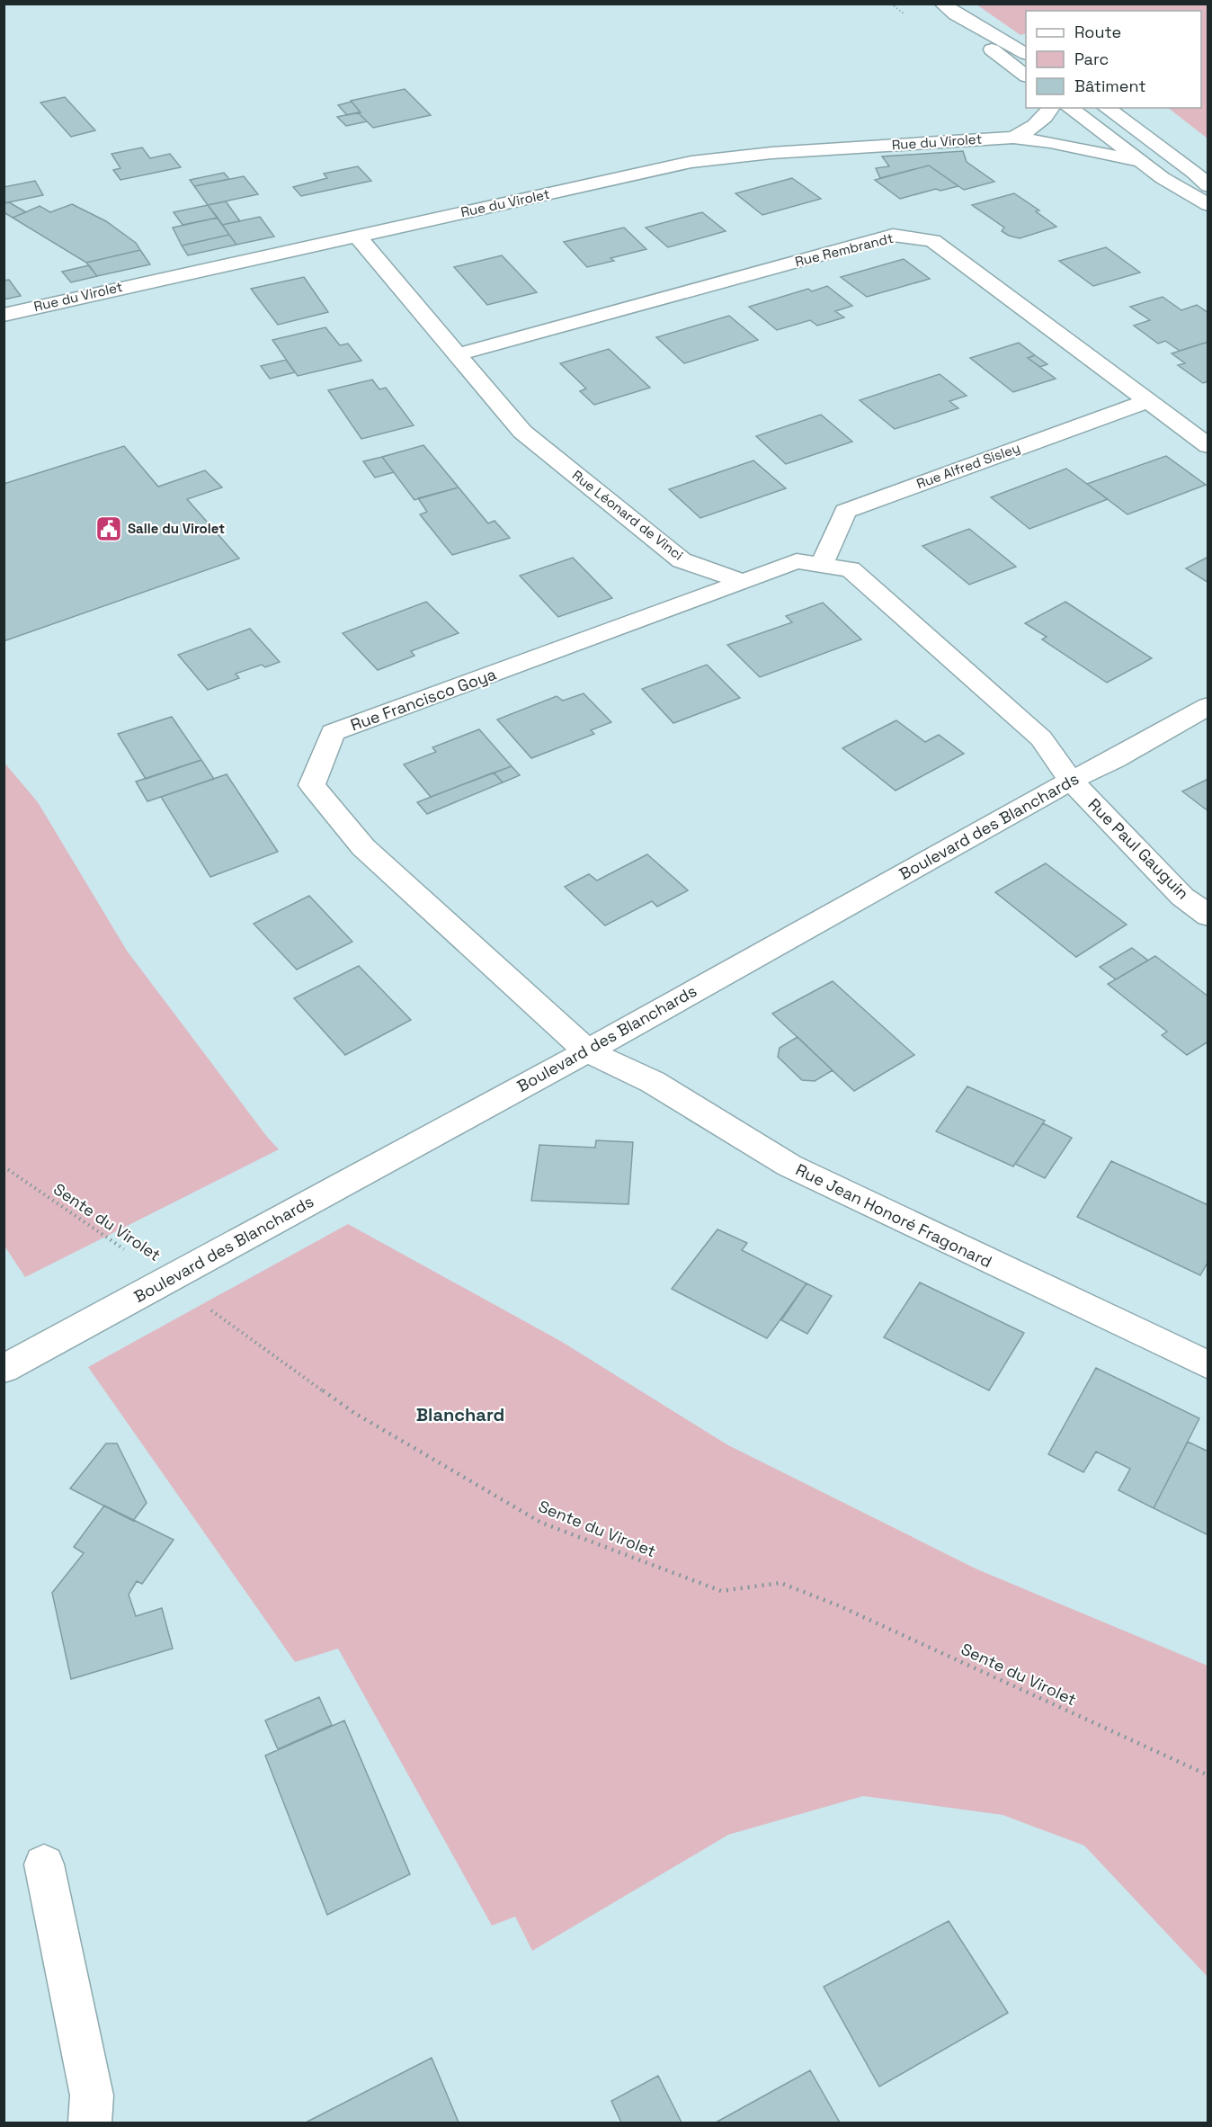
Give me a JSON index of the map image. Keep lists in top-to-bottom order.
{
  "streets": {
    "street": [
      "Rue du Virolet",
      "Rue Rembrandt",
      "Rue Alfred Sisley",
      "Rue Léonard de Vinci",
      "Rue Francisco Goya",
      "Boulevard des Blanchards",
      "Rue Paul Gauguin",
      "Rue Jean Honoré Fragonard"
    ],
    "path": ["Sente du Virolet"]
  },
  "crossings": [
    ["Rue du Virolet", "Rue Léonard de Vinci"],
    ["Rue Rembrandt", "Rue Alfred Sisley"],
    ["Rue Rembrandt", "Rue Léonard de Vinci"],
    ["Rue Léonard de Vinci", "Rue Francisco Goya"],
    ["Rue Francisco Goya", "Boulevard des Blanchards"],
    ["Rue Francisco Goya", "Rue Jean Honoré Fragonard"],
    ["Boulevard des Blanchards", "Rue Paul Gauguin"],
    ["Boulevard des Blanchards", "Rue Jean Honoré Fragonard"],
    ["Boulevard des Blanchards", "Sente du Virolet"]
  ],
  "districts": ["Blanchard"],
  "places": {
    "public building": ["Salle du Virolet"]
  },
  "legend": ["Route", "Parc", "Bâtiment"]
}
